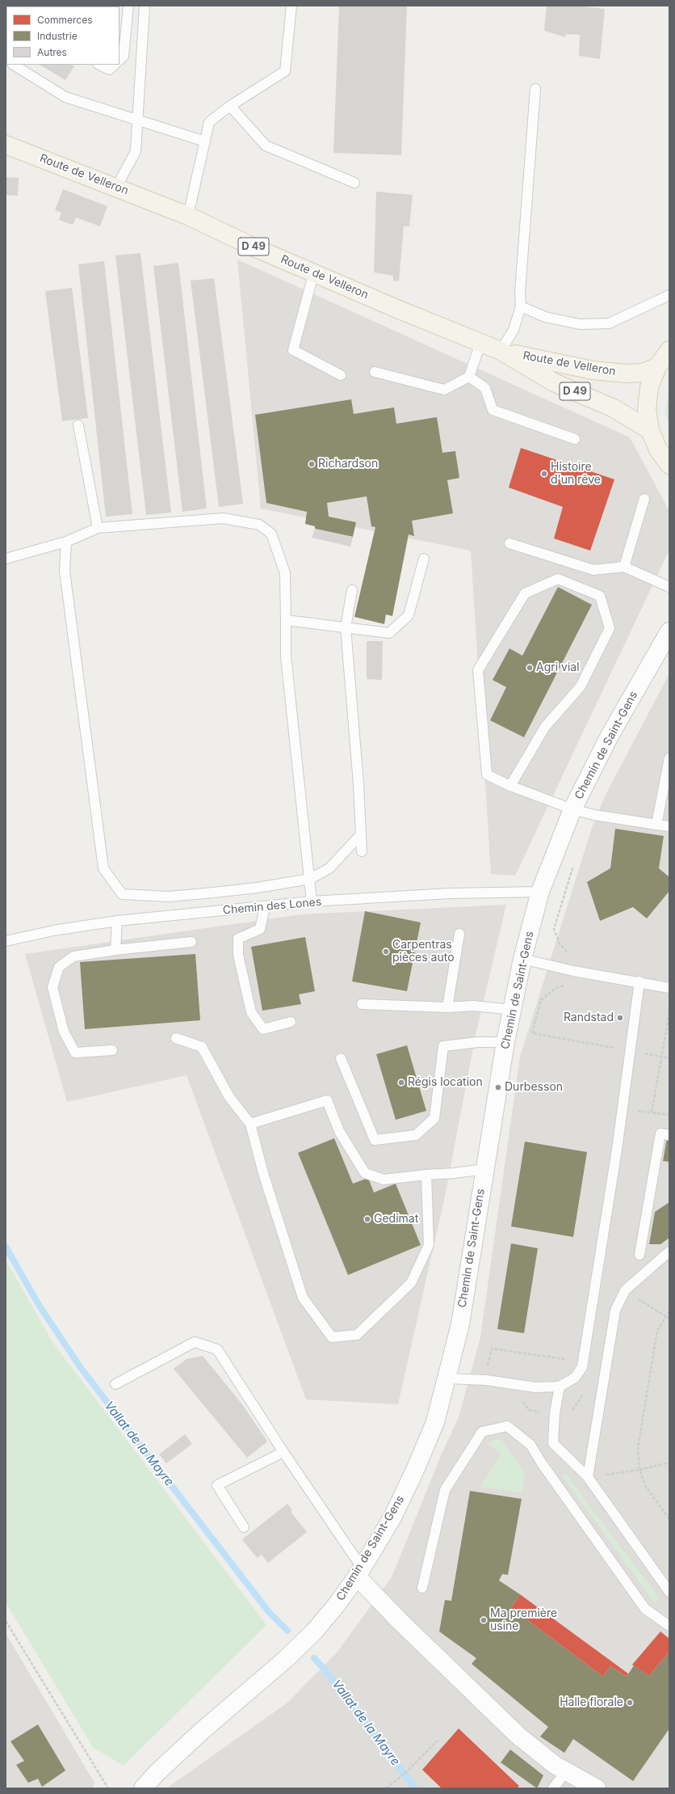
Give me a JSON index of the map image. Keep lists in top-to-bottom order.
{
  "streets": {
    "main road": ["Route de Velleron", "D 49", "Chemin de Saint-Gens"],
    "lane": ["Chemin des Lones"]
  },
  "crossings": [
    ["Chemin de Saint-Gens", "Chemin des Lones"]
  ],
  "water": ["Vallat de la Mayre"],
  "places": [
    "Richardson",
    "Histoire d'un rêve",
    "Agri vial",
    "Carpentras pièces auto",
    "Randstad",
    "Régis location",
    "Durbesson",
    "Gedimat",
    "Ma première usine",
    "Halle florale"
  ],
  "legend": ["Commerces", "Industrie", "Autres"]
}
